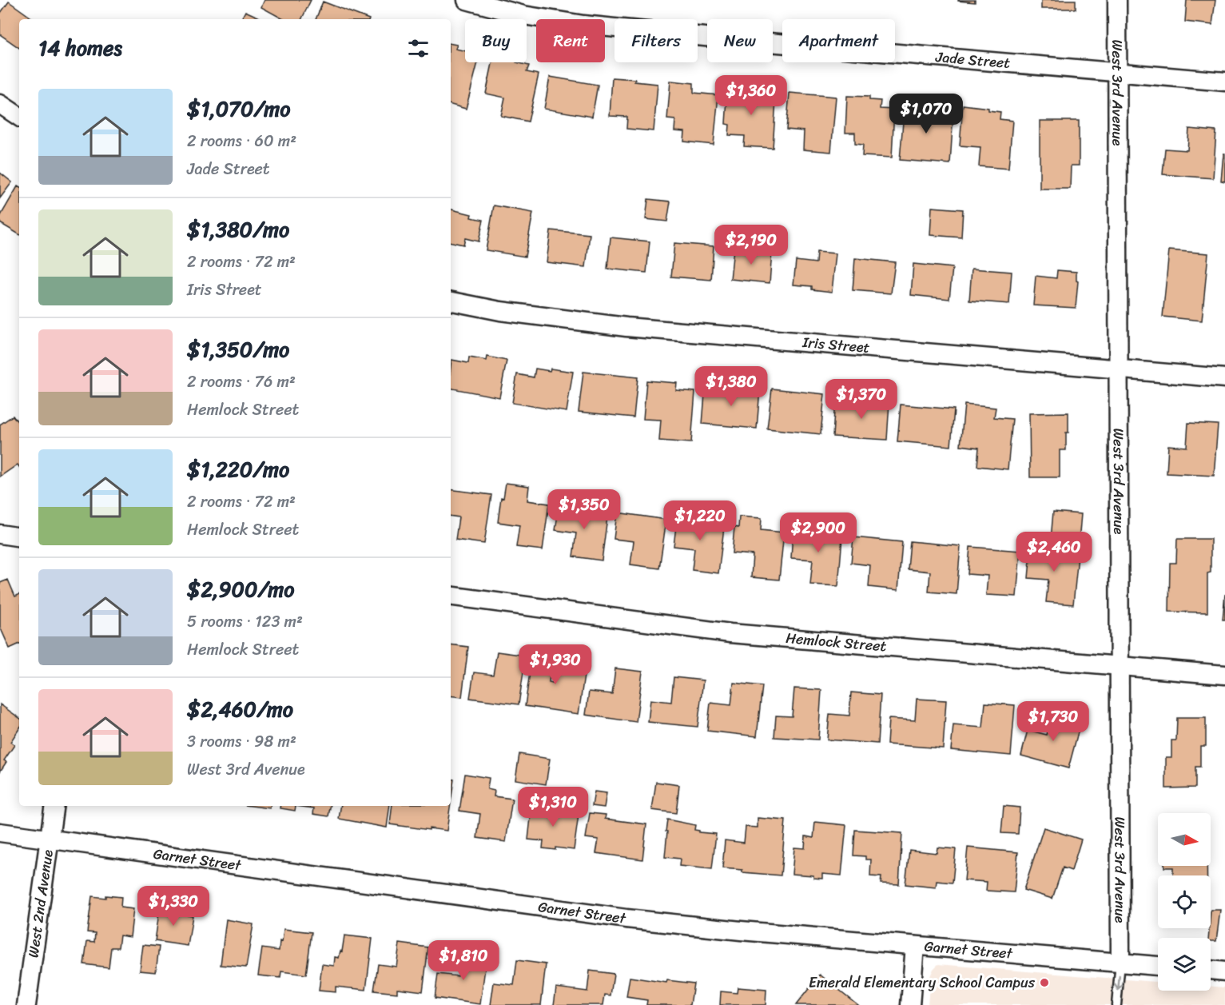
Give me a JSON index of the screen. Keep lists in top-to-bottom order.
{
  "streets": {
    "street": [
      "Jade Street",
      "West 3rd Avenue",
      "Iris Street",
      "Hemlock Street",
      "Garnet Street",
      "West 2nd Avenue"
    ]
  },
  "crossings": [
    ["Jade Street", "West 3rd Avenue"],
    ["West 3rd Avenue", "Iris Street"],
    ["West 3rd Avenue", "Hemlock Street"],
    ["West 3rd Avenue", "Garnet Street"],
    ["Garnet Street", "West 2nd Avenue"]
  ],
  "places": ["Emerald Elementary School Campus"],
  "north": "right",
  "page": {
    "chip": [
      "Buy",
      "Rent",
      "Filters",
      "New",
      "Apartment"
    ],
    "heading": "14 homes",
    "price": [
      "$1,360",
      "$1,070",
      "$2,190",
      "$1,380",
      "$1,370",
      "$1,350",
      "$1,220",
      "$2,900",
      "$2,460",
      "$1,930",
      "$1,730",
      "$1,310",
      "$1,330",
      "$1,810"
    ],
    "list": [
      {
        "name": "$1,070/mo",
        "note": "2 rooms · 60 m² · Jade Street"
      },
      {
        "name": "$1,380/mo",
        "note": "2 rooms · 72 m² · Iris Street"
      },
      {
        "name": "$1,350/mo",
        "note": "2 rooms · 76 m² · Hemlock Street"
      },
      {
        "name": "$1,220/mo",
        "note": "2 rooms · 72 m² · Hemlock Street"
      },
      {
        "name": "$2,900/mo",
        "note": "5 rooms · 123 m² · Hemlock Street"
      },
      {
        "name": "$2,460/mo",
        "note": "3 rooms · 98 m² · West 3rd Avenue"
      }
    ]
  }
}
